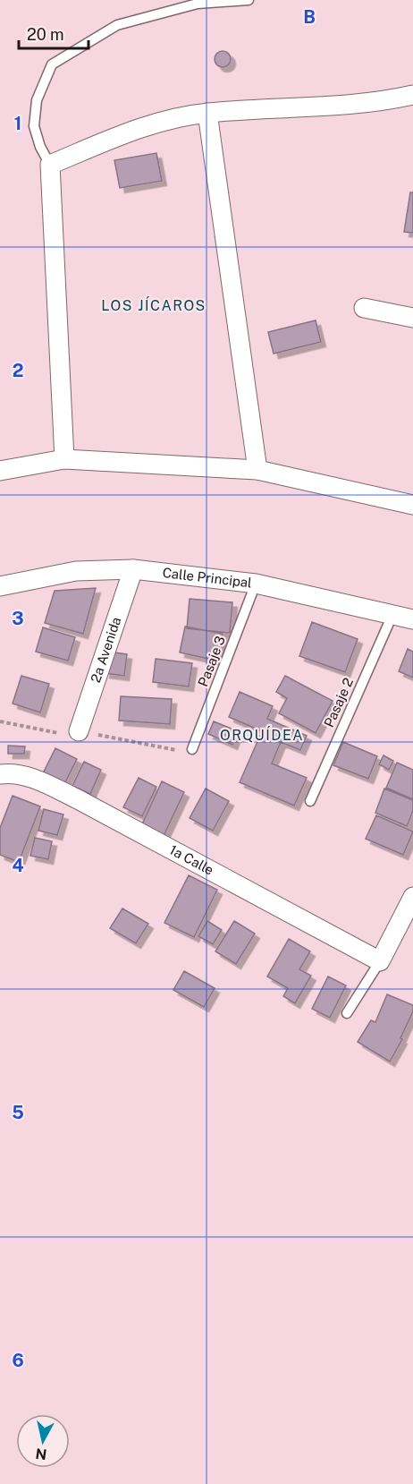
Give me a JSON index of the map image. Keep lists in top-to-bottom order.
{
  "streets": {
    "street": ["Calle Principal", "2a Avenida", "1a Calle"],
    "lane": ["Pasaje 3", "Pasaje 2"]
  },
  "crossings": [
    ["Calle Principal", "2a Avenida"],
    ["Calle Principal", "Pasaje 3"],
    ["Calle Principal", "Pasaje 2"]
  ],
  "districts": ["LOS JÍCAROS", "ORQUÍDEA"],
  "scale_bar": "20 m",
  "north": "bottom",
  "grid": {
    "columns": ["B"],
    "rows": [
      "1",
      "2",
      "3",
      "4",
      "5",
      "6"
    ]
  }
}
